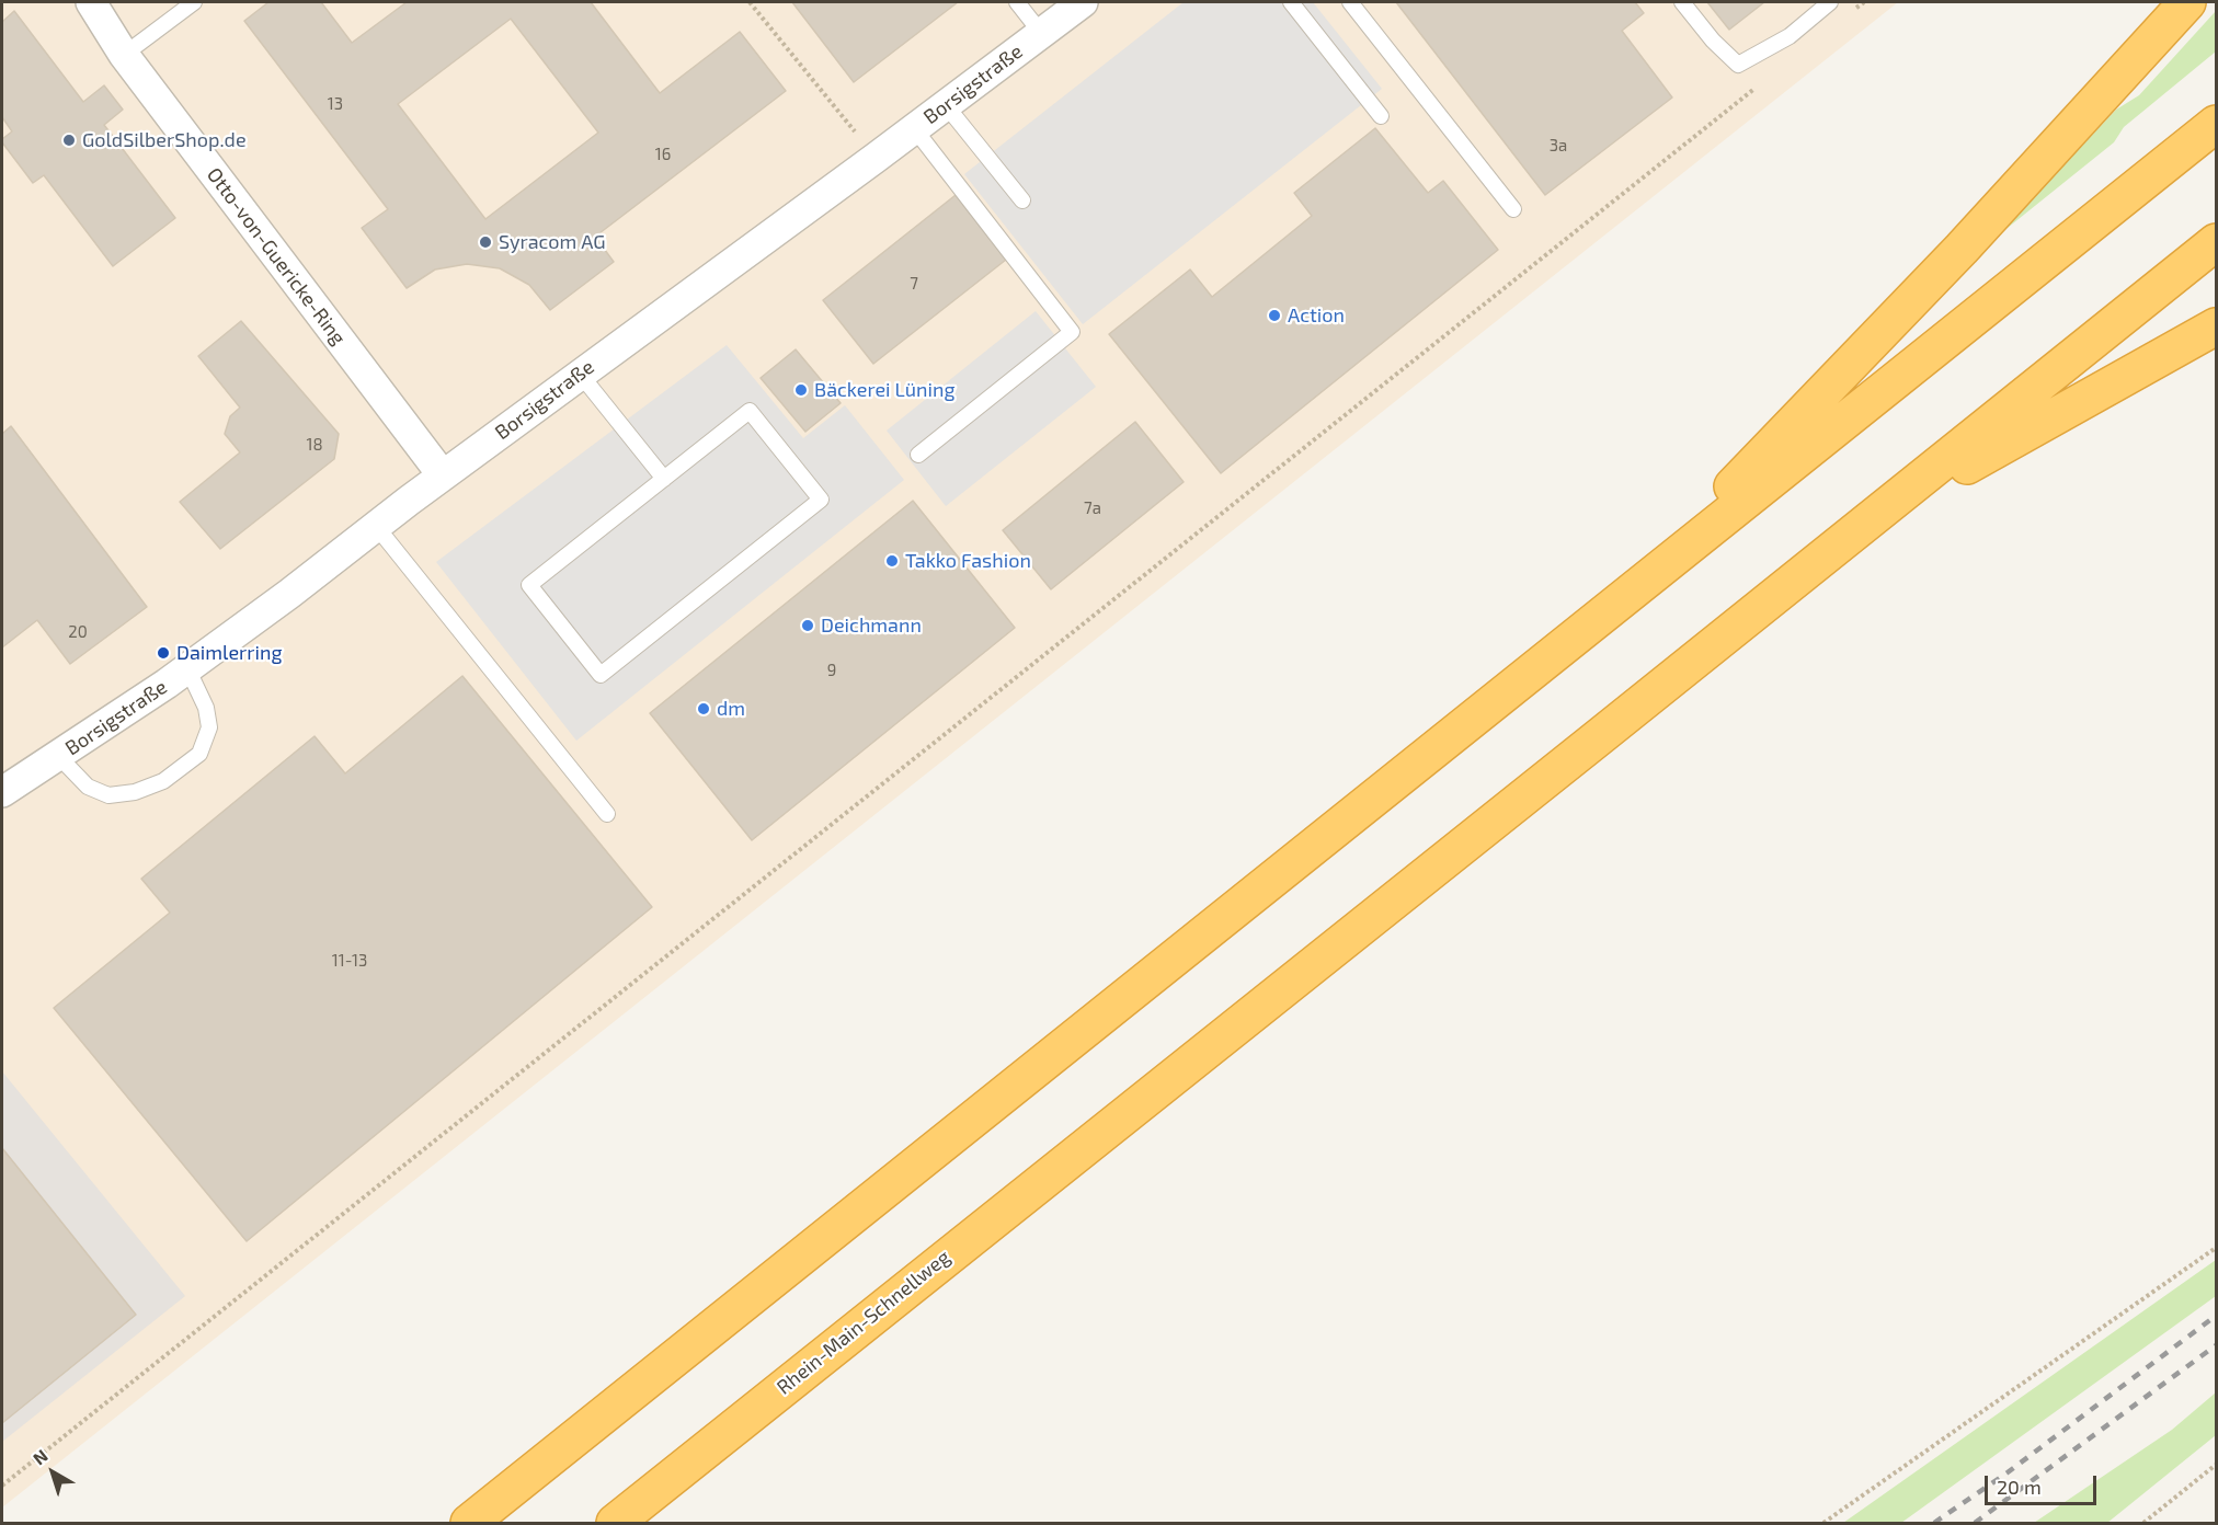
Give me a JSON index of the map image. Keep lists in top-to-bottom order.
{
  "streets": {
    "highway": ["Rhein-Main-Schnellweg"],
    "street": ["Borsigstraße", "Otto-von-Guericke-Ring"]
  },
  "crossings": [
    ["Borsigstraße", "Otto-von-Guericke-Ring"]
  ],
  "places": [
    "GoldSilberShop.de",
    "Syracom AG",
    "Action",
    "Bäckerei Lüning",
    "Takko Fashion",
    "Deichmann",
    "Daimlerring",
    "dm"
  ],
  "house_numbers": [
    "13",
    "3a",
    "16",
    "7",
    "18",
    "7a",
    "20",
    "9",
    "11-13"
  ],
  "scale_bar": "20 m",
  "north": "top left"
}
